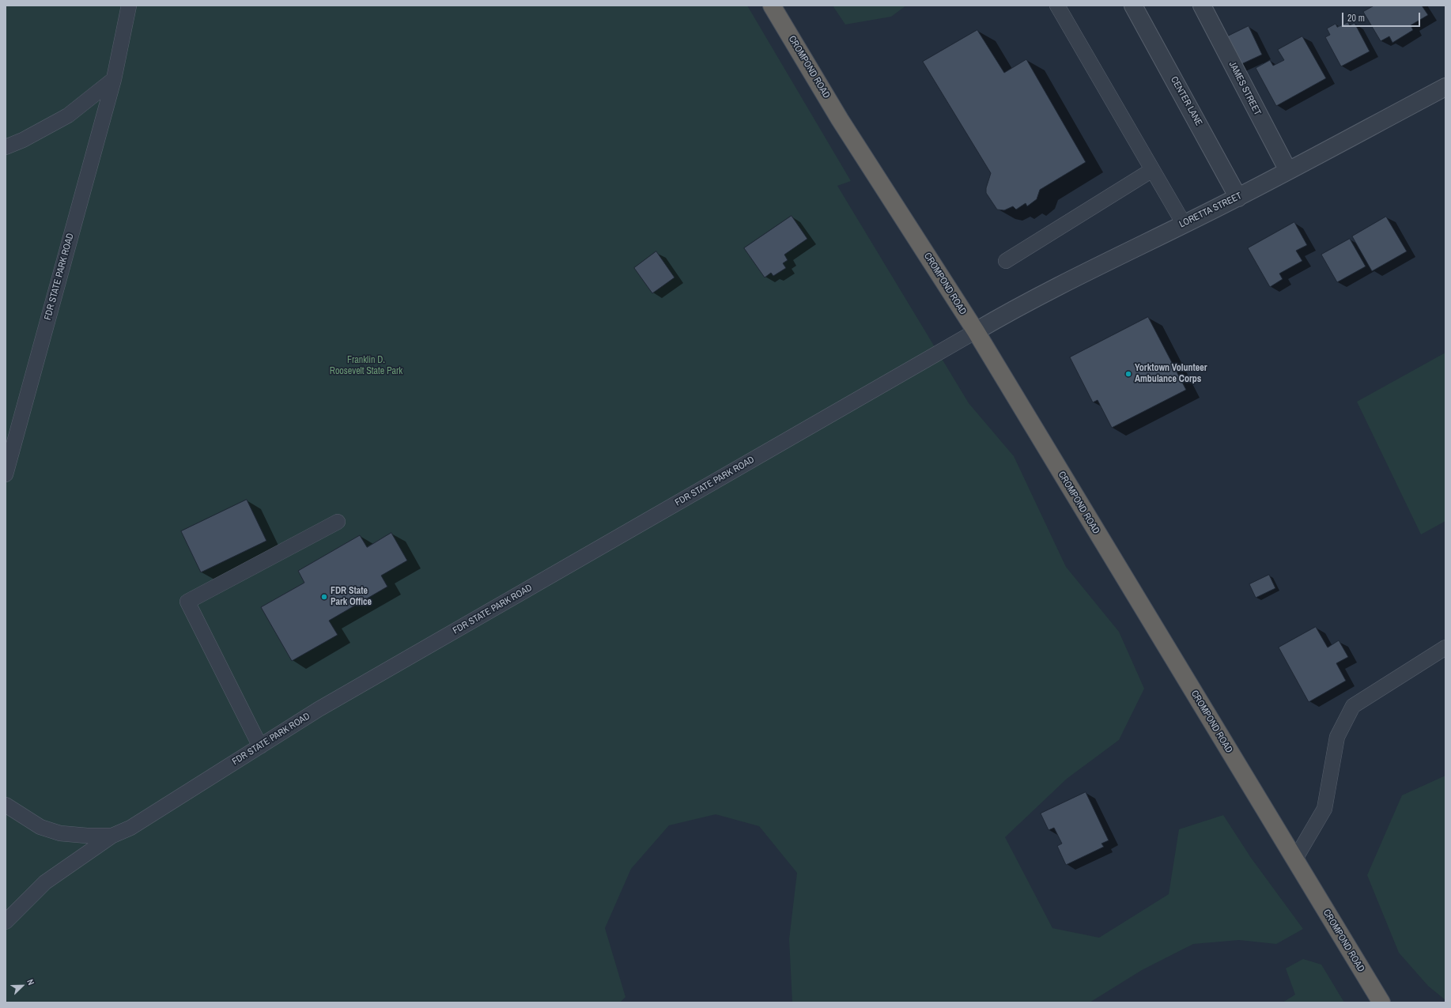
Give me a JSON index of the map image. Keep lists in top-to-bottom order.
{
  "streets": {
    "highway": ["CROMPOND ROAD"],
    "street": ["JAMES STREET", "CENTER LANE", "LORETTA STREET"],
    "lane": ["FDR STATE PARK ROAD"]
  },
  "crossings": [
    ["CROMPOND ROAD", "LORETTA STREET"],
    ["CROMPOND ROAD", "FDR STATE PARK ROAD"],
    ["JAMES STREET", "LORETTA STREET"],
    ["CENTER LANE", "LORETTA STREET"],
    ["LORETTA STREET", "FDR STATE PARK ROAD"]
  ],
  "parks": ["Franklin D. Roosevelt State Park"],
  "places": ["Yorktown Volunteer Ambulance Corps", "FDR State Park Office"],
  "scale_bar": "20 m",
  "north": "top right"
}
